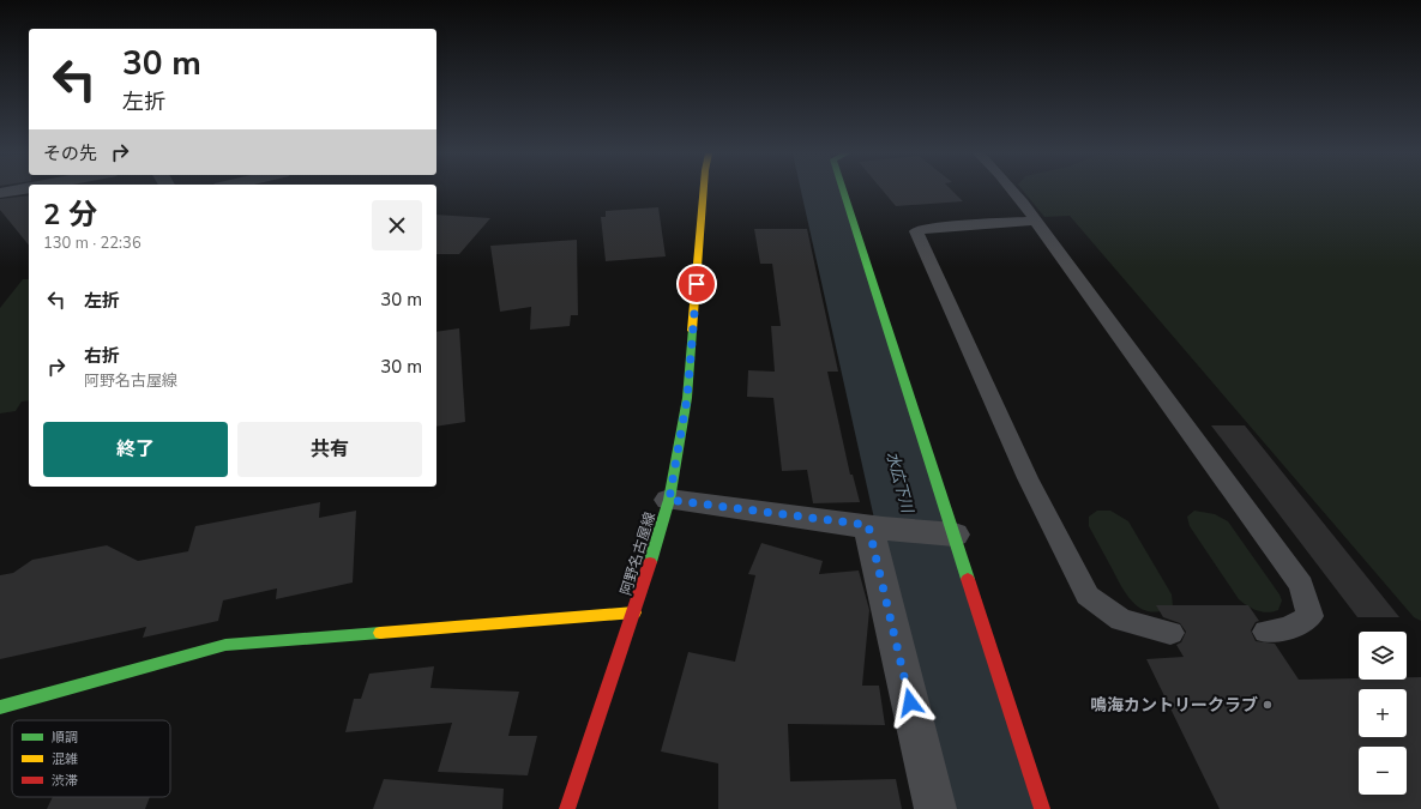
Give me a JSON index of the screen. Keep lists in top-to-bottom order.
{
  "streets": {
    "street": ["阿野名古屋線"]
  },
  "water": ["水広下川"],
  "places": ["鳴海カントリークラブ"],
  "legend": ["順調", "混雑", "渋滞"],
  "page": {
    "turn": ["30 m", "左折"],
    "then": "その先",
    "heading": ["2 分", "130 m · 22:36"],
    "list": [
      {
        "name": "左折",
        "value": "30 m"
      },
      {
        "name": "右折",
        "note": "阿野名古屋線",
        "value": "30 m"
      }
    ],
    "buttons": ["終了", "共有"],
    "map_buttons": ["+", "−"]
  }
}
